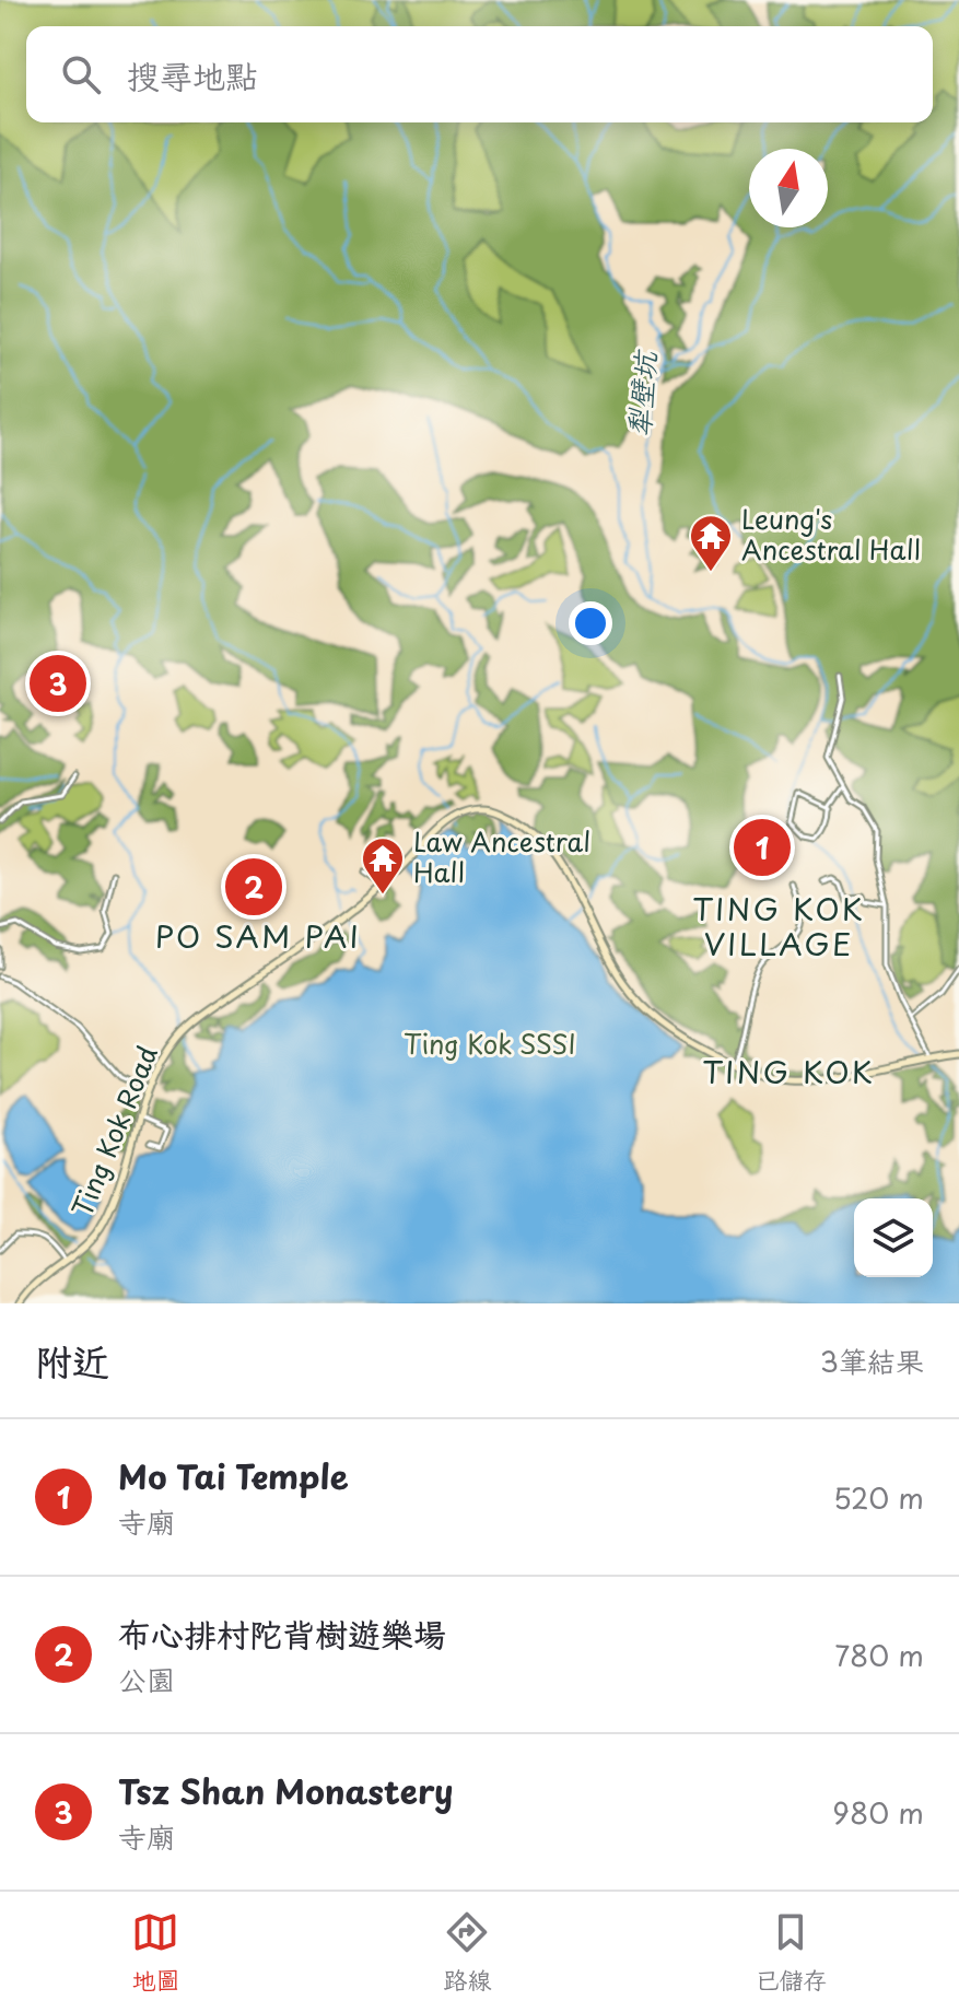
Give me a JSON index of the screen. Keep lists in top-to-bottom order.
{
  "streets": {
    "main road": ["Ting Kok Road"]
  },
  "districts": ["TING KOK VILLAGE", "PO SAM PAI", "TING KOK"],
  "water": ["犁壁坑"],
  "parks": ["Ting Kok SSSI"],
  "places": {
    "temple": ["Leung's Ancestral Hall", "Law Ancestral Hall"]
  },
  "north": "top",
  "page": {
    "search": "搜尋地點",
    "pins": ["3", "1", "2"],
    "heading": ["附近", "3筆結果"],
    "list": [
      {
        "mark": "1",
        "name": "Mo Tai Temple",
        "note": "寺廟",
        "value": "520 m"
      },
      {
        "mark": "2",
        "name": "布心排村陀背樹遊樂場",
        "note": "公園",
        "value": "780 m"
      },
      {
        "mark": "3",
        "name": "Tsz Shan Monastery",
        "note": "寺廟",
        "value": "980 m"
      }
    ],
    "nav": ["地圖", "路線", "已儲存"]
  }
}
